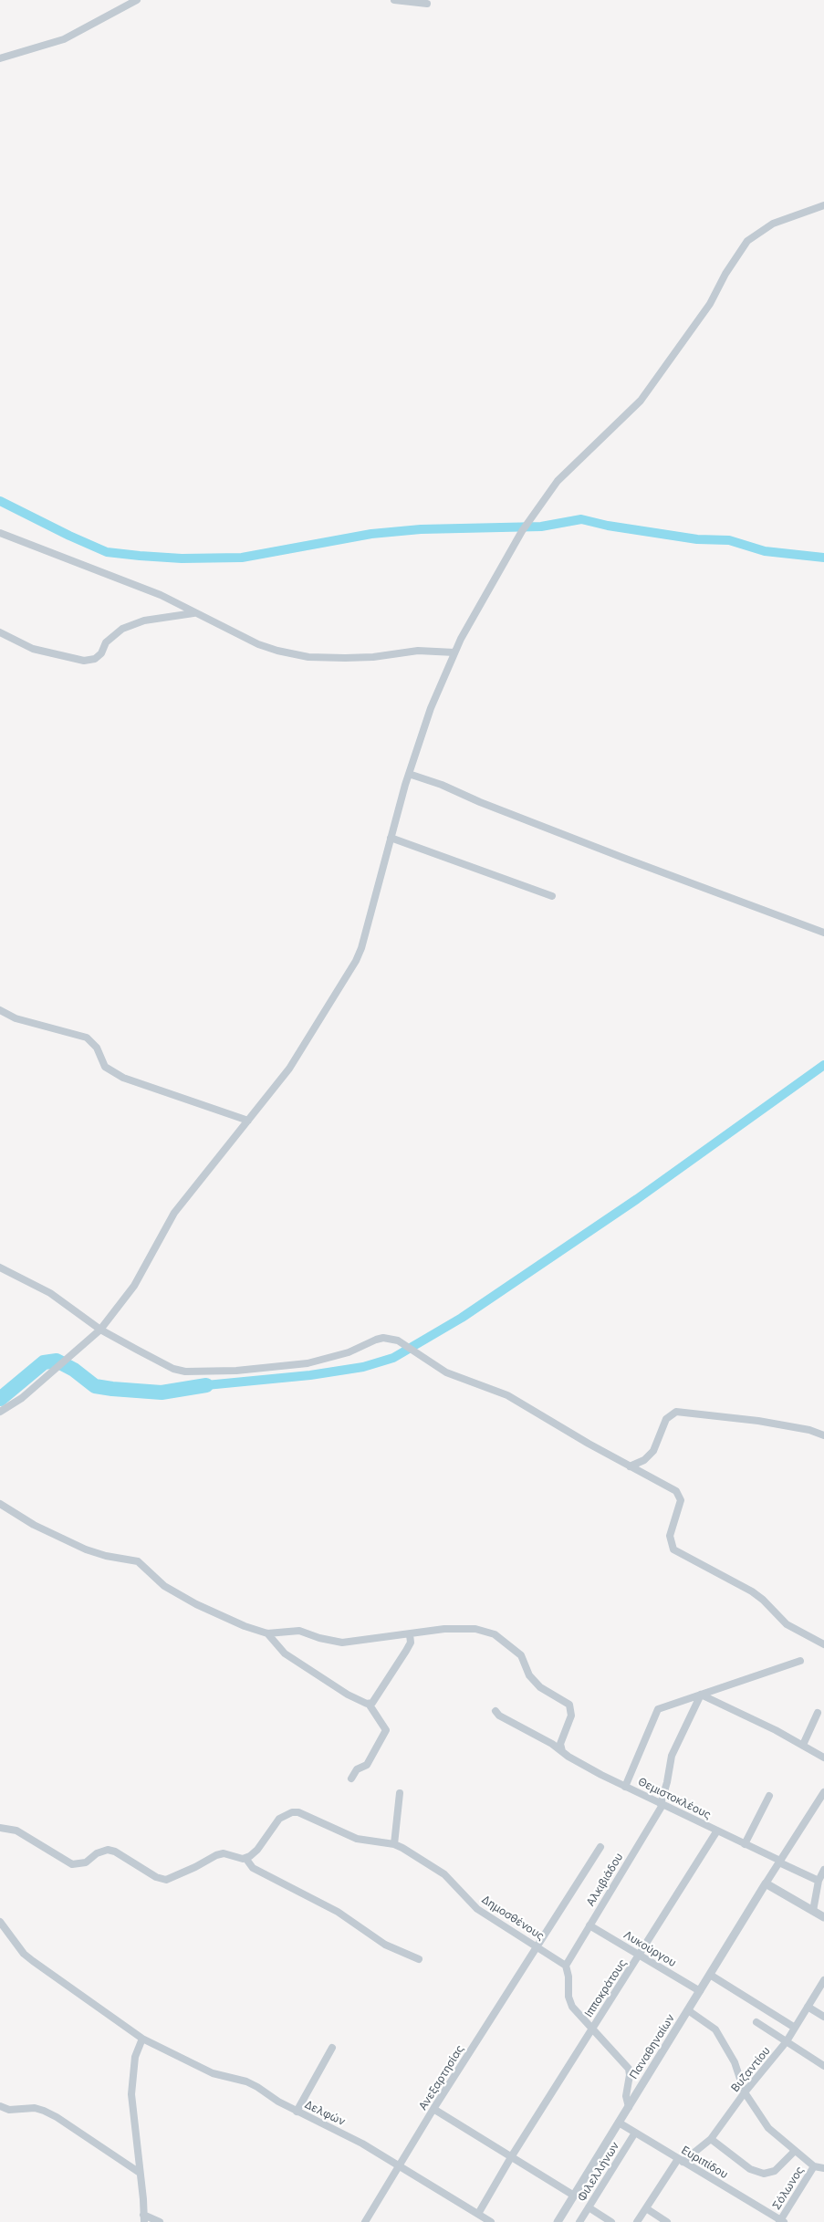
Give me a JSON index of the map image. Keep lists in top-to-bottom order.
{
  "streets": {
    "street": [
      "Θεμιστοκλέους",
      "Αλκιβιάδου",
      "Δημοσθένους",
      "Λυκούργου",
      "Ιπποκράτους",
      "Παναθηναίων",
      "Βυζαντίου",
      "Ανεξαρτησίας",
      "Δελφών",
      "Ευριπίδου",
      "Φιλελλήνων",
      "Σόλωνος"
    ]
  },
  "crossings": [
    ["Θεμιστοκλέους", "Αλκιβιάδου"],
    ["Θεμιστοκλέους", "Ιπποκράτους"],
    ["Αλκιβιάδου", "Δημοσθένους"],
    ["Αλκιβιάδου", "Λυκούργου"],
    ["Δημοσθένους", "Ανεξαρτησίας"],
    ["Λυκούργου", "Ιπποκράτους"],
    ["Λυκούργου", "Παναθηναίων"],
    ["Ιπποκράτους", "Δελφών"],
    ["Παναθηναίων", "Ευριπίδου"],
    ["Βυζαντίου", "Ευριπίδου"],
    ["Ανεξαρτησίας", "Δελφών"],
    ["Ευριπίδου", "Φιλελλήνων"],
    ["Ευριπίδου", "Σόλωνος"]
  ]
}
